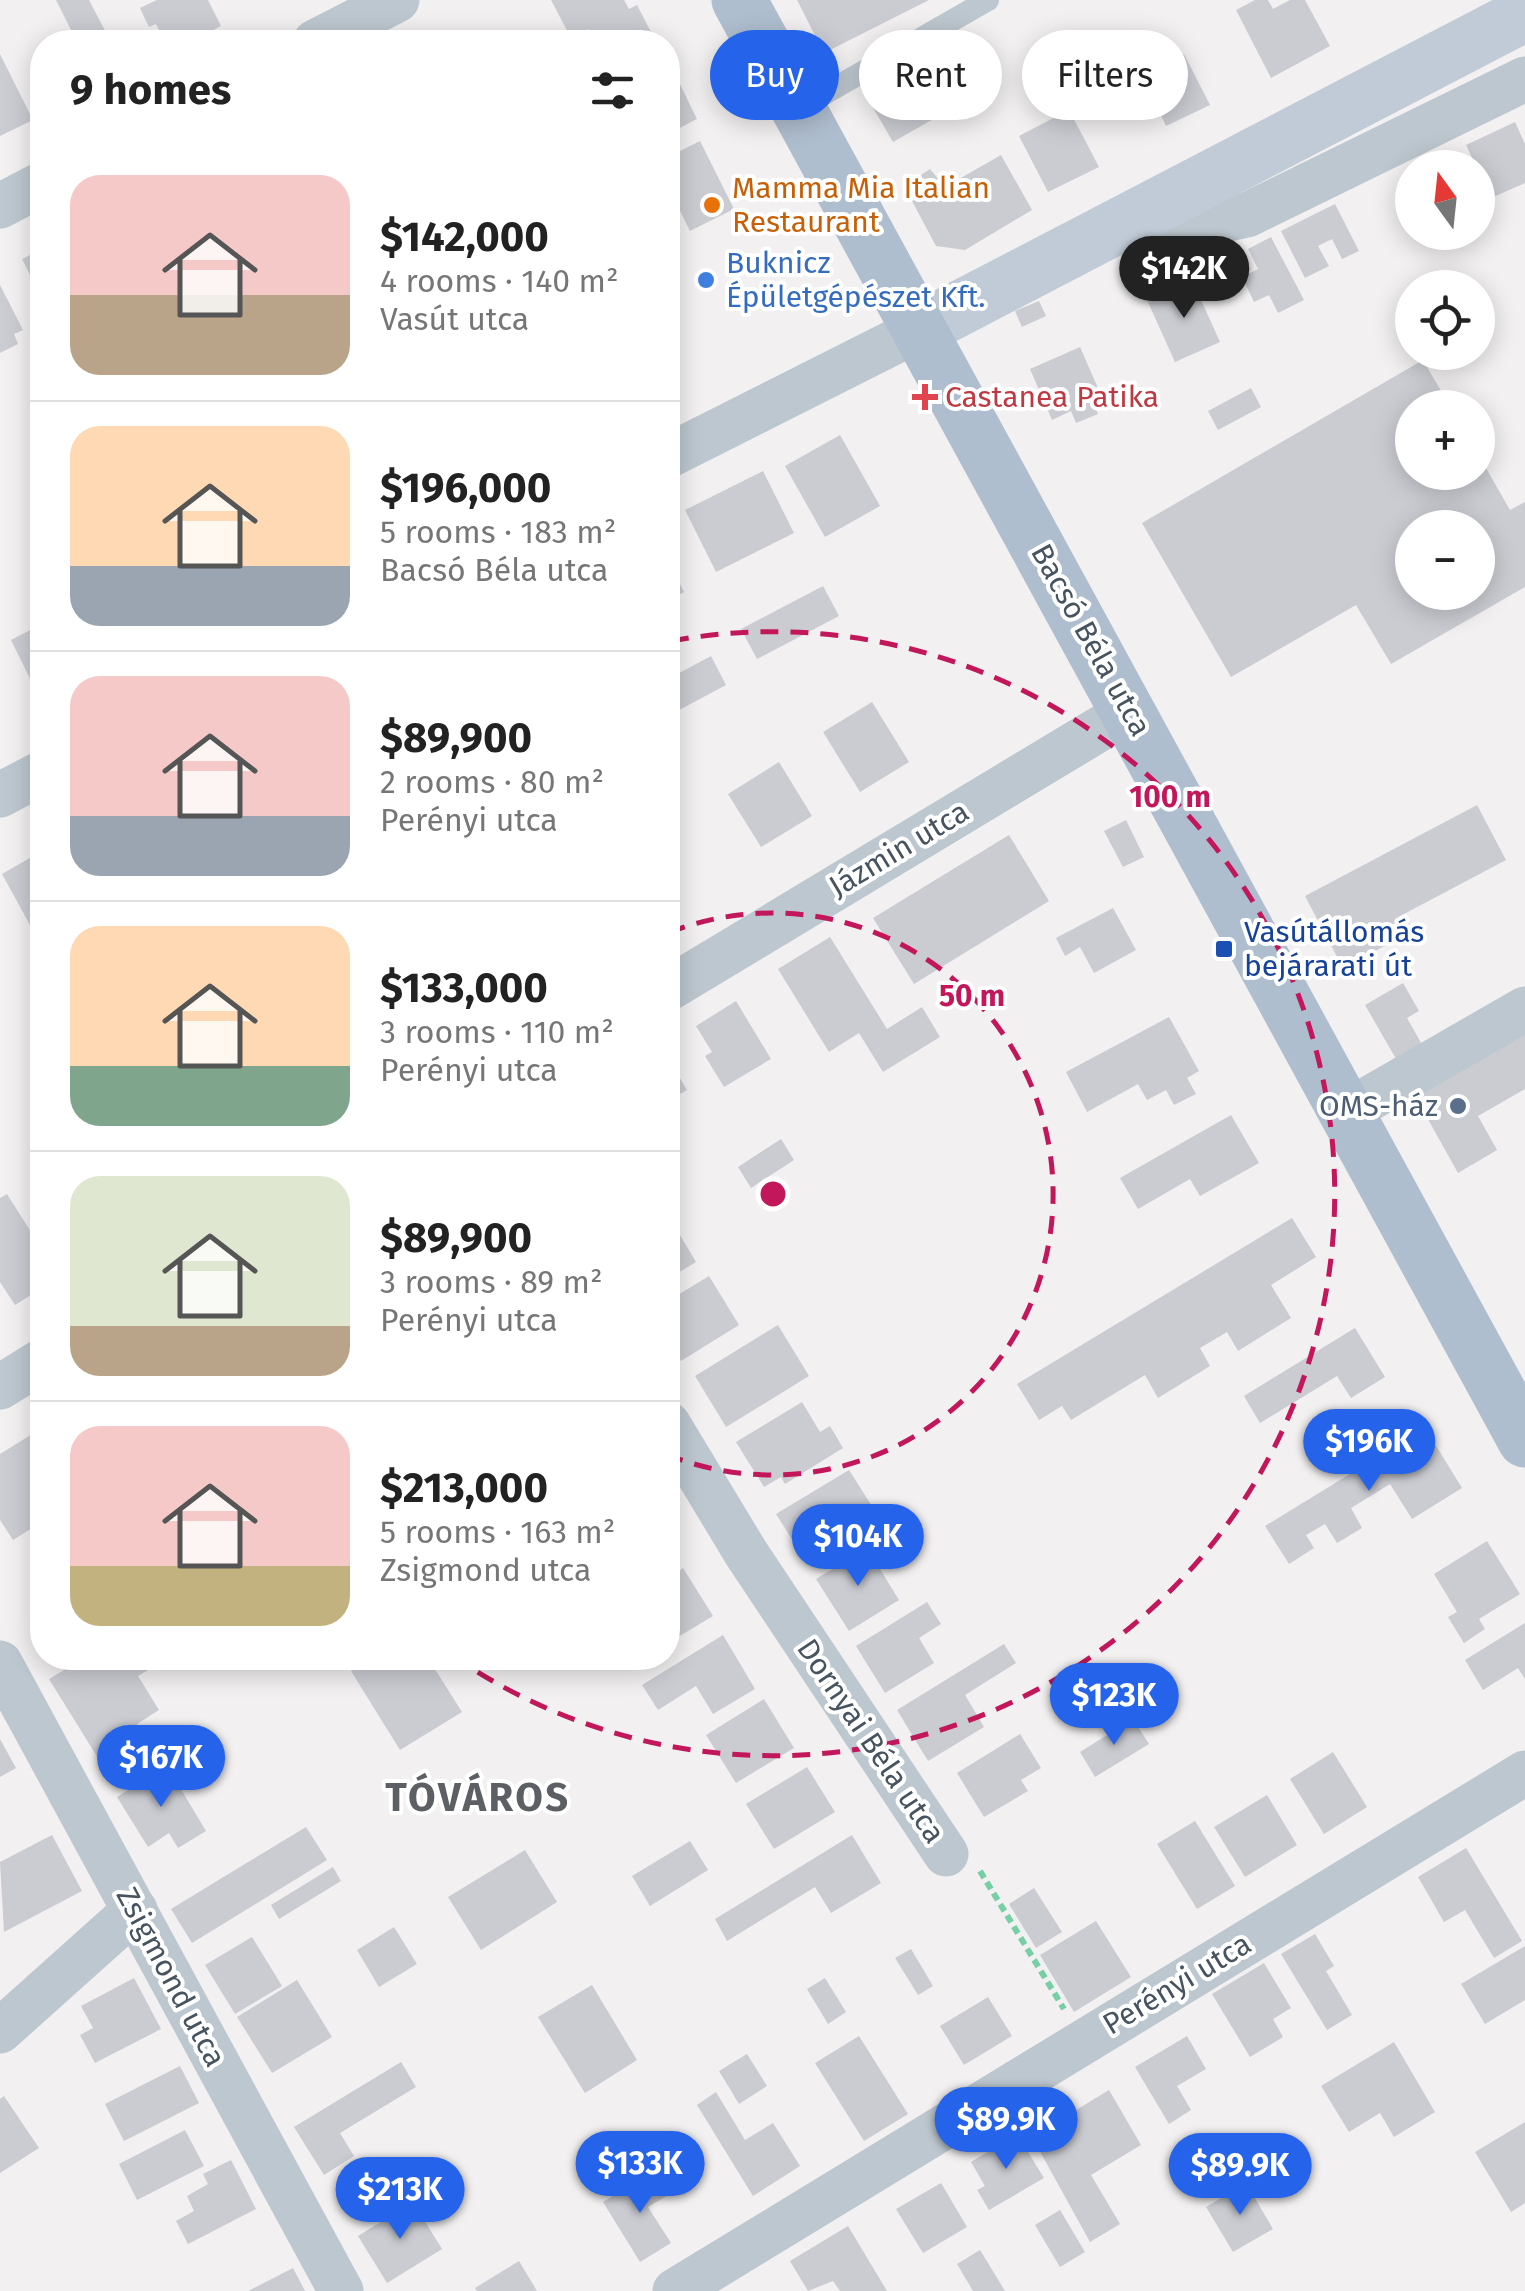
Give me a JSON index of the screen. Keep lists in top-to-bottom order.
{
  "streets": {
    "main road": ["Bacsó Béla utca"],
    "street": [
      "Jázmin utca",
      "Dornyai Béla utca",
      "Zsigmond utca",
      "Perényi utca"
    ]
  },
  "crossings": [
    ["Bacsó Béla utca", "Jázmin utca"]
  ],
  "districts": ["TÓVÁROS"],
  "places": {
    "other": ["Mamma Mia Italian Restaurant", "Buknicz Épületgépészet Kft.", "OMS-ház"],
    "health": ["Castanea Patika"],
    "transit": ["Vasútállomás bejárarati út"]
  },
  "north": "top",
  "page": {
    "chip": ["Buy", "Rent", "Filters"],
    "heading": "9 homes",
    "map_buttons": ["+", "−"],
    "list": [
      {
        "name": "$142,000",
        "note": "4 rooms · 140 m² · Vasút utca"
      },
      {
        "name": "$196,000",
        "note": "5 rooms · 183 m² · Bacsó Béla utca"
      },
      {
        "name": "$89,900",
        "note": "2 rooms · 80 m² · Perényi utca"
      },
      {
        "name": "$133,000",
        "note": "3 rooms · 110 m² · Perényi utca"
      },
      {
        "name": "$89,900",
        "note": "3 rooms · 89 m² · Perényi utca"
      },
      {
        "name": "$213,000",
        "note": "5 rooms · 163 m² · Zsigmond utca"
      }
    ],
    "price": [
      "$142K",
      "$196K",
      "$104K",
      "$123K",
      "$167K",
      "$89.9K",
      "$133K",
      "$89.9K",
      "$213K"
    ]
  },
  "rings": ["100 m", "50 m"]
}
